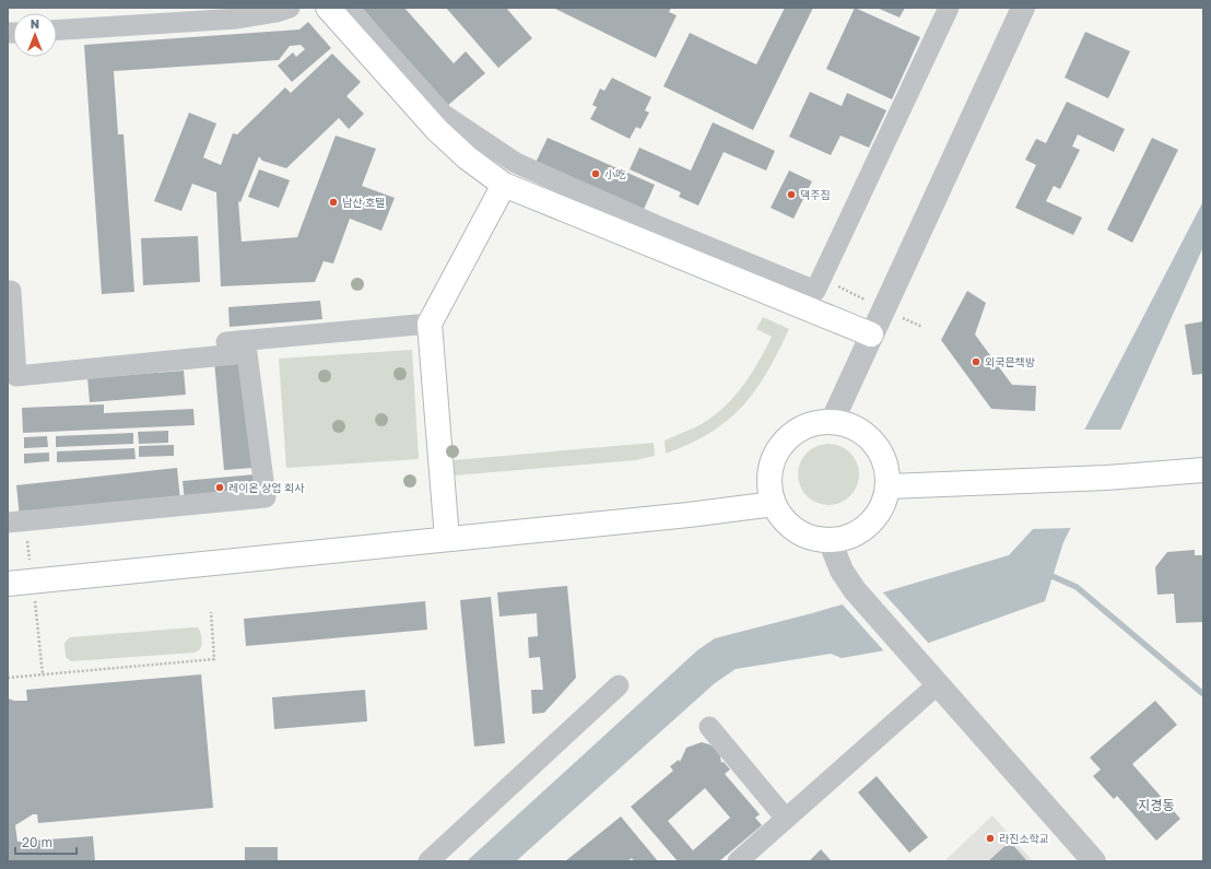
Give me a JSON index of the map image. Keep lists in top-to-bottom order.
{
  "districts": ["지경동"],
  "places": [
    "小吃",
    "댁주집",
    "남산 호탤",
    "외국믄책방",
    "레이온 상업 회사",
    "라진소학교"
  ],
  "scale_bar": "20 m",
  "north": "top"
}
